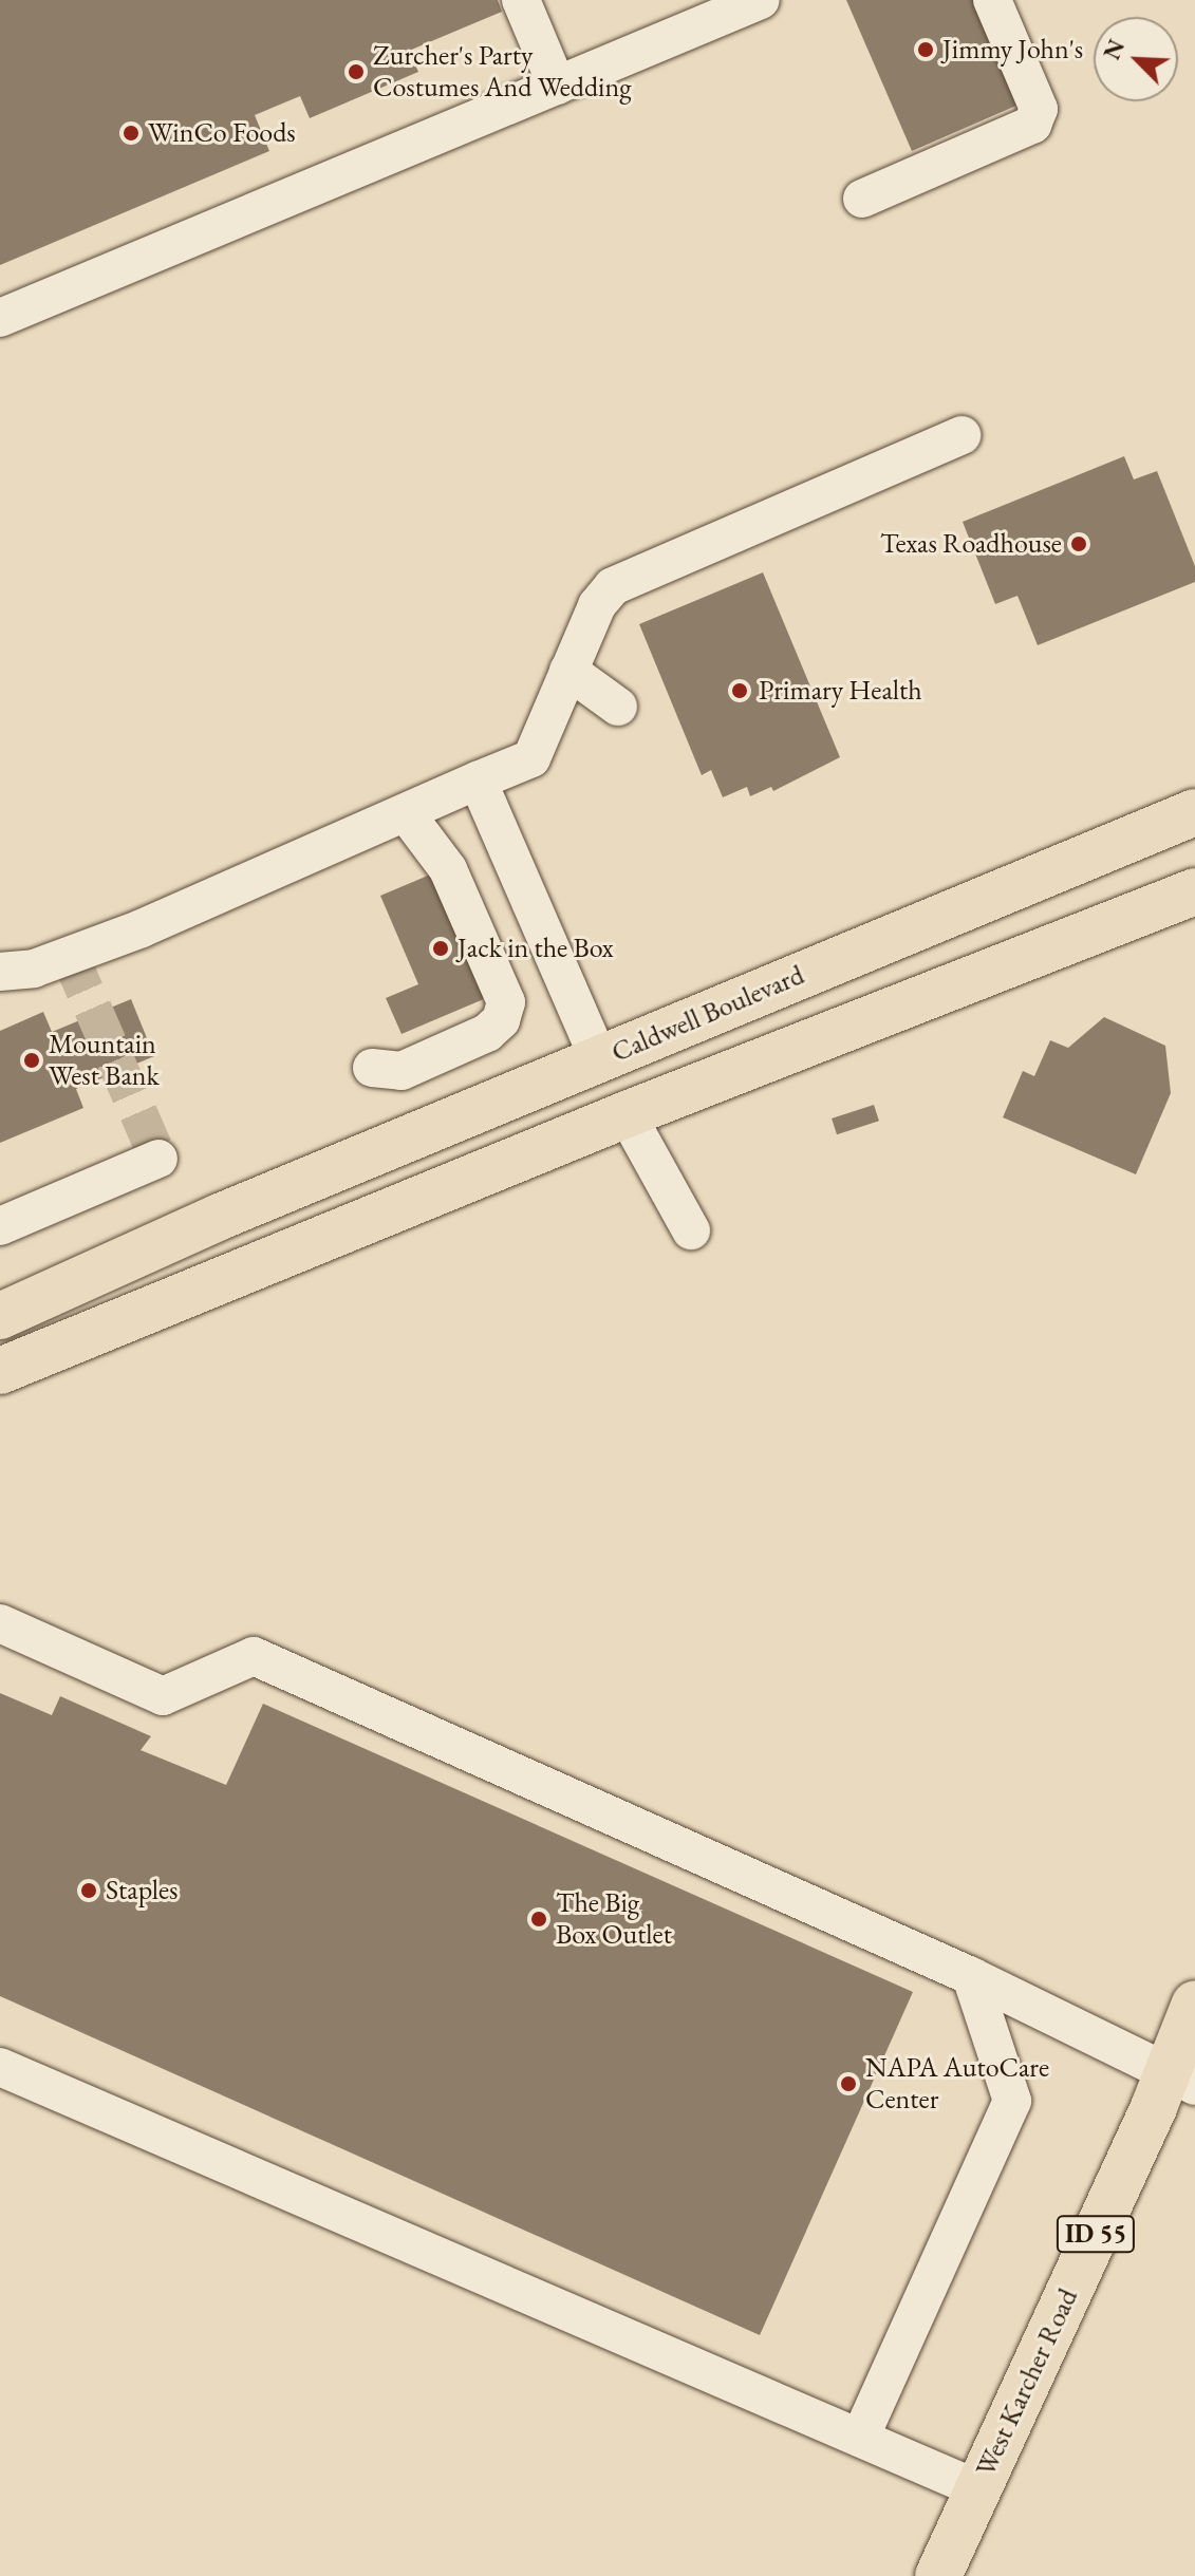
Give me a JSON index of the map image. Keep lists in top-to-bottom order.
{
  "streets": {
    "main road": ["Caldwell Boulevard", "ID 55", "West Karcher Road"]
  },
  "places": [
    "Jimmy John's",
    "Zurcher's Party Costumes And Wedding",
    "WinCo Foods",
    "Texas Roadhouse",
    "Primary Health",
    "Jack in the Box",
    "Mountain West Bank",
    "Staples",
    "The Big Box Outlet",
    "NAPA AutoCare Center"
  ],
  "north": "top left"
}
